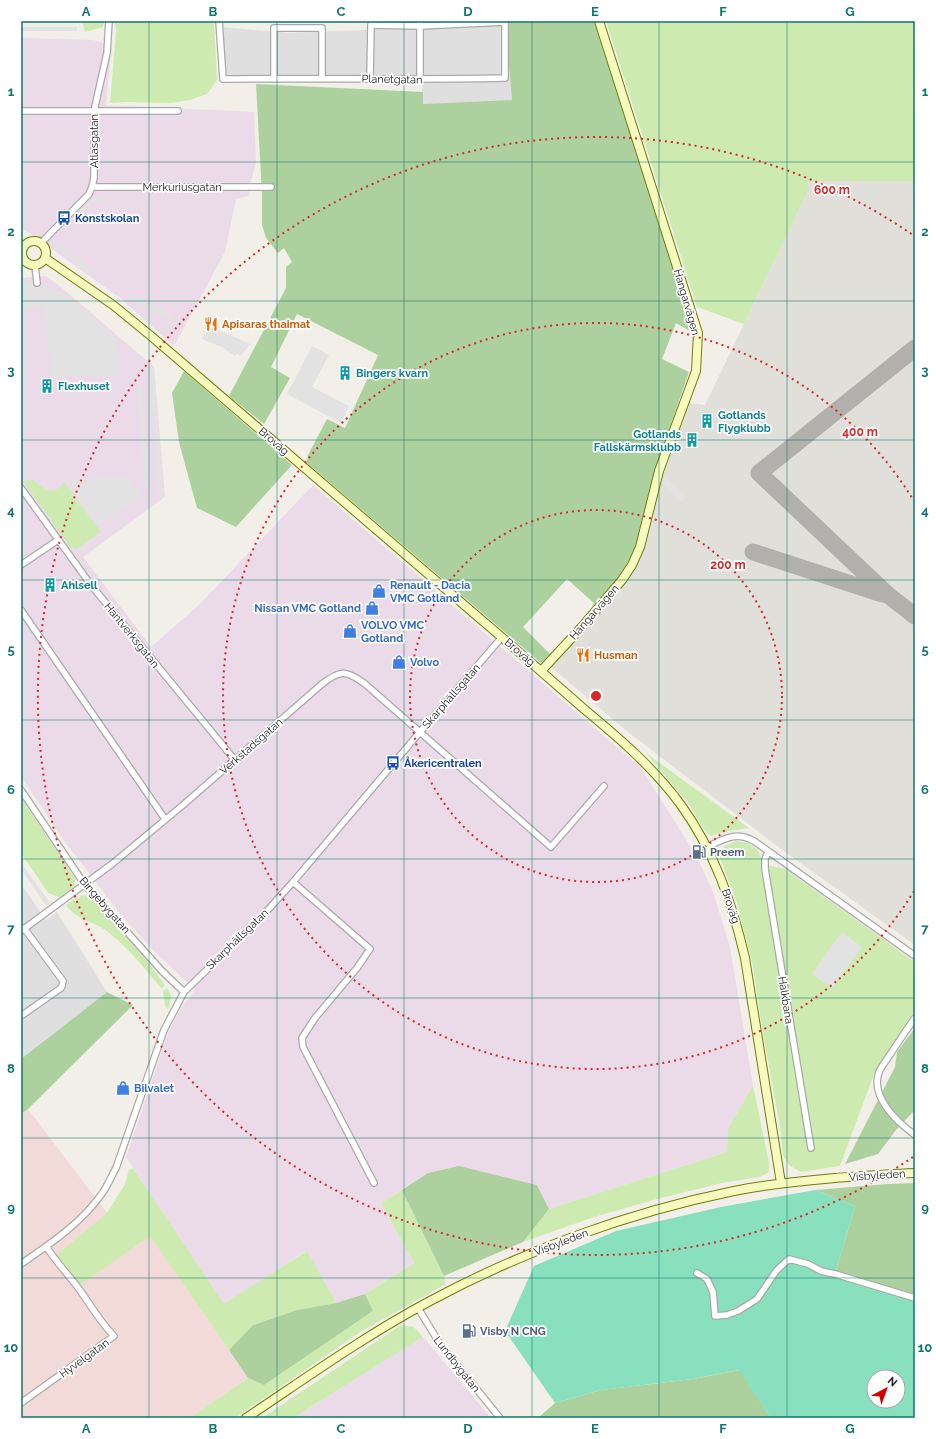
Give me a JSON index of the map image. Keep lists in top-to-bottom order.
{
  "streets": {
    "main road": ["Hangarvägen", "Broväg", "Visbyleden"],
    "street": [
      "Planetgatan",
      "Atlasgatan",
      "Merkuriusgatan",
      "Hantverksgatan",
      "Skarphällsgatan",
      "Verkstadsgatan",
      "Bingebygatan",
      "Halkbana",
      "Hyvelgatan",
      "Lundbygatan"
    ]
  },
  "crossings": [
    ["Atlasgatan", "Merkuriusgatan"],
    ["Atlasgatan", "Broväg"],
    ["Hangarvägen", "Broväg"],
    ["Broväg", "Skarphällsgatan"],
    ["Broväg", "Visbyleden"],
    ["Hantverksgatan", "Verkstadsgatan"],
    ["Skarphällsgatan", "Verkstadsgatan"],
    ["Skarphällsgatan", "Bingebygatan"],
    ["Skarphällsgatan", "Hyvelgatan"],
    ["Verkstadsgatan", "Bingebygatan"],
    ["Visbyleden", "Lundbygatan"]
  ],
  "places": {
    "bus stop": ["Konstskolan", "Åkericentralen"],
    "restaurant": ["Apisaras thaimat", "Husman"],
    "building": [
      "Bingers kvarn",
      "Flexhuset",
      "Gotlands Flygklubb",
      "Gotlands Fallskärmsklubb",
      "Ahlsell"
    ],
    "shop": [
      "Renault - Dacia VMC Gotland",
      "Nissan VMC Gotland",
      "VOLVO VMC Gotland",
      "Volvo",
      "Bilvalet"
    ],
    "fuel station": ["Preem", "Visby N CNG"]
  },
  "north": "top right",
  "grid": {
    "columns": [
      "A",
      "B",
      "C",
      "D",
      "E",
      "F",
      "G"
    ],
    "rows": [
      "1",
      "2",
      "3",
      "4",
      "5",
      "6",
      "7",
      "8",
      "9",
      "10"
    ]
  },
  "rings": ["600 m", "400 m", "200 m"]
}
